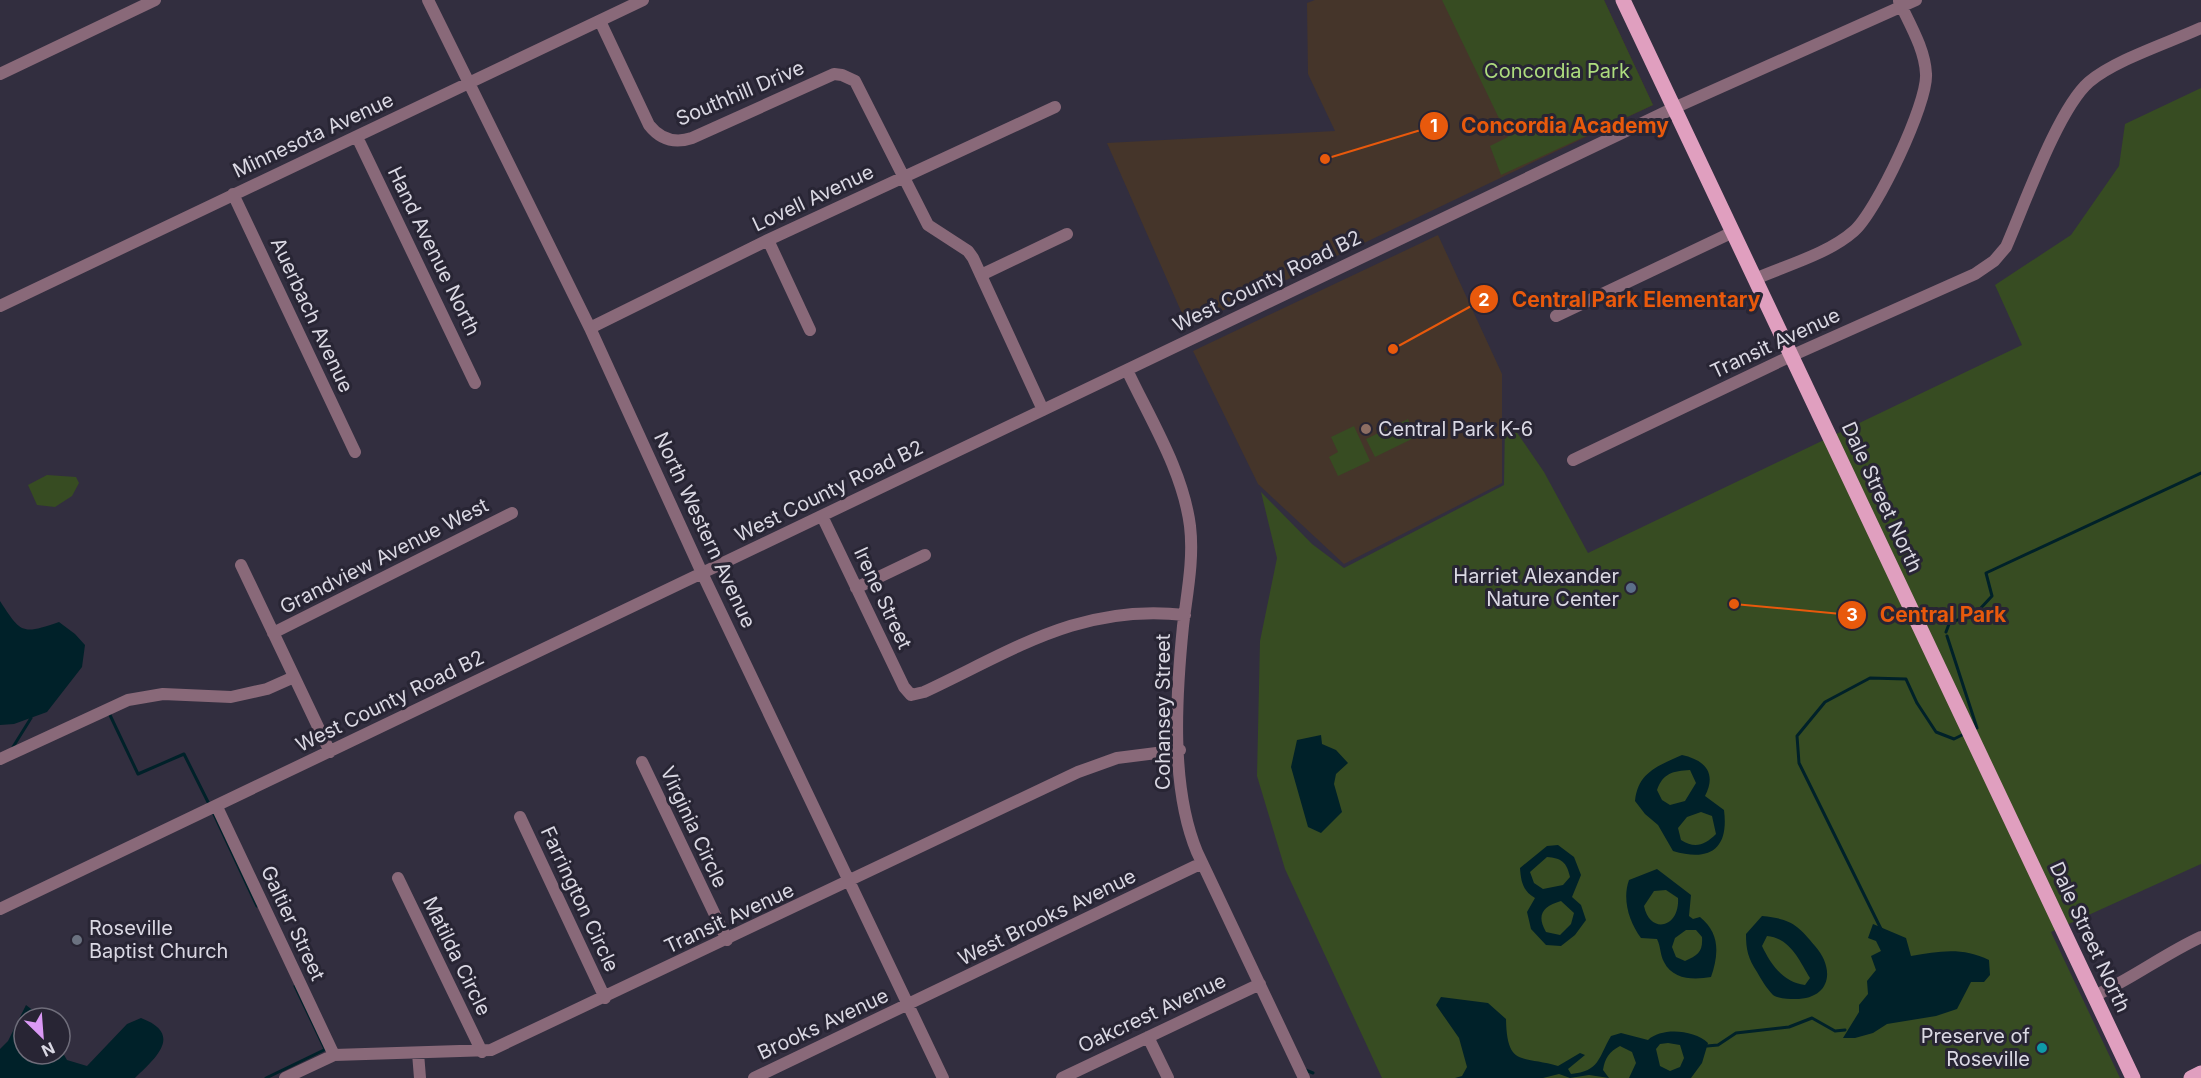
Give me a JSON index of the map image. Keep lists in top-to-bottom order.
{
  "streets": {
    "main road": ["Dale Street North"],
    "street": [
      "Southhill Drive",
      "Minnesota Avenue",
      "Lovell Avenue",
      "Hand Avenue North",
      "West County Road B2",
      "Auerbach Avenue",
      "Transit Avenue",
      "North Western Avenue",
      "Grandview Avenue West",
      "Irene Street",
      "Cohansey Street",
      "Virginia Circle",
      "Farrington Circle",
      "West Brooks Avenue",
      "Galtier Street",
      "Matilda Circle",
      "Oakcrest Avenue",
      "Brooks Avenue"
    ]
  },
  "crossings": [
    ["Southhill Drive", "Minnesota Avenue"],
    ["Southhill Drive", "Lovell Avenue"],
    ["Minnesota Avenue", "Hand Avenue North"],
    ["Minnesota Avenue", "Auerbach Avenue"],
    ["Minnesota Avenue", "North Western Avenue"],
    ["Lovell Avenue", "North Western Avenue"],
    ["West County Road B2", "Dale Street North"],
    ["West County Road B2", "North Western Avenue"],
    ["West County Road B2", "Irene Street"],
    ["West County Road B2", "Cohansey Street"],
    ["West County Road B2", "Galtier Street"],
    ["Transit Avenue", "Dale Street North"],
    ["Transit Avenue", "North Western Avenue"],
    ["Transit Avenue", "Cohansey Street"],
    ["Transit Avenue", "Virginia Circle"],
    ["Transit Avenue", "Farrington Circle"],
    ["Transit Avenue", "Galtier Street"],
    ["Transit Avenue", "Matilda Circle"],
    ["North Western Avenue", "West Brooks Avenue"],
    ["North Western Avenue", "Brooks Avenue"],
    ["Irene Street", "Cohansey Street"],
    ["Cohansey Street", "West Brooks Avenue"],
    ["Cohansey Street", "Oakcrest Avenue"],
    ["West Brooks Avenue", "Brooks Avenue"]
  ],
  "parks": ["Concordia Park"],
  "places": [
    "Concordia Academy",
    "Central Park Elementary",
    "Central Park K-6",
    "Harriet Alexander Nature Center",
    "Central Park",
    "Roseville Baptist Church",
    "Preserve of Roseville"
  ],
  "north": "bottom right"
}
